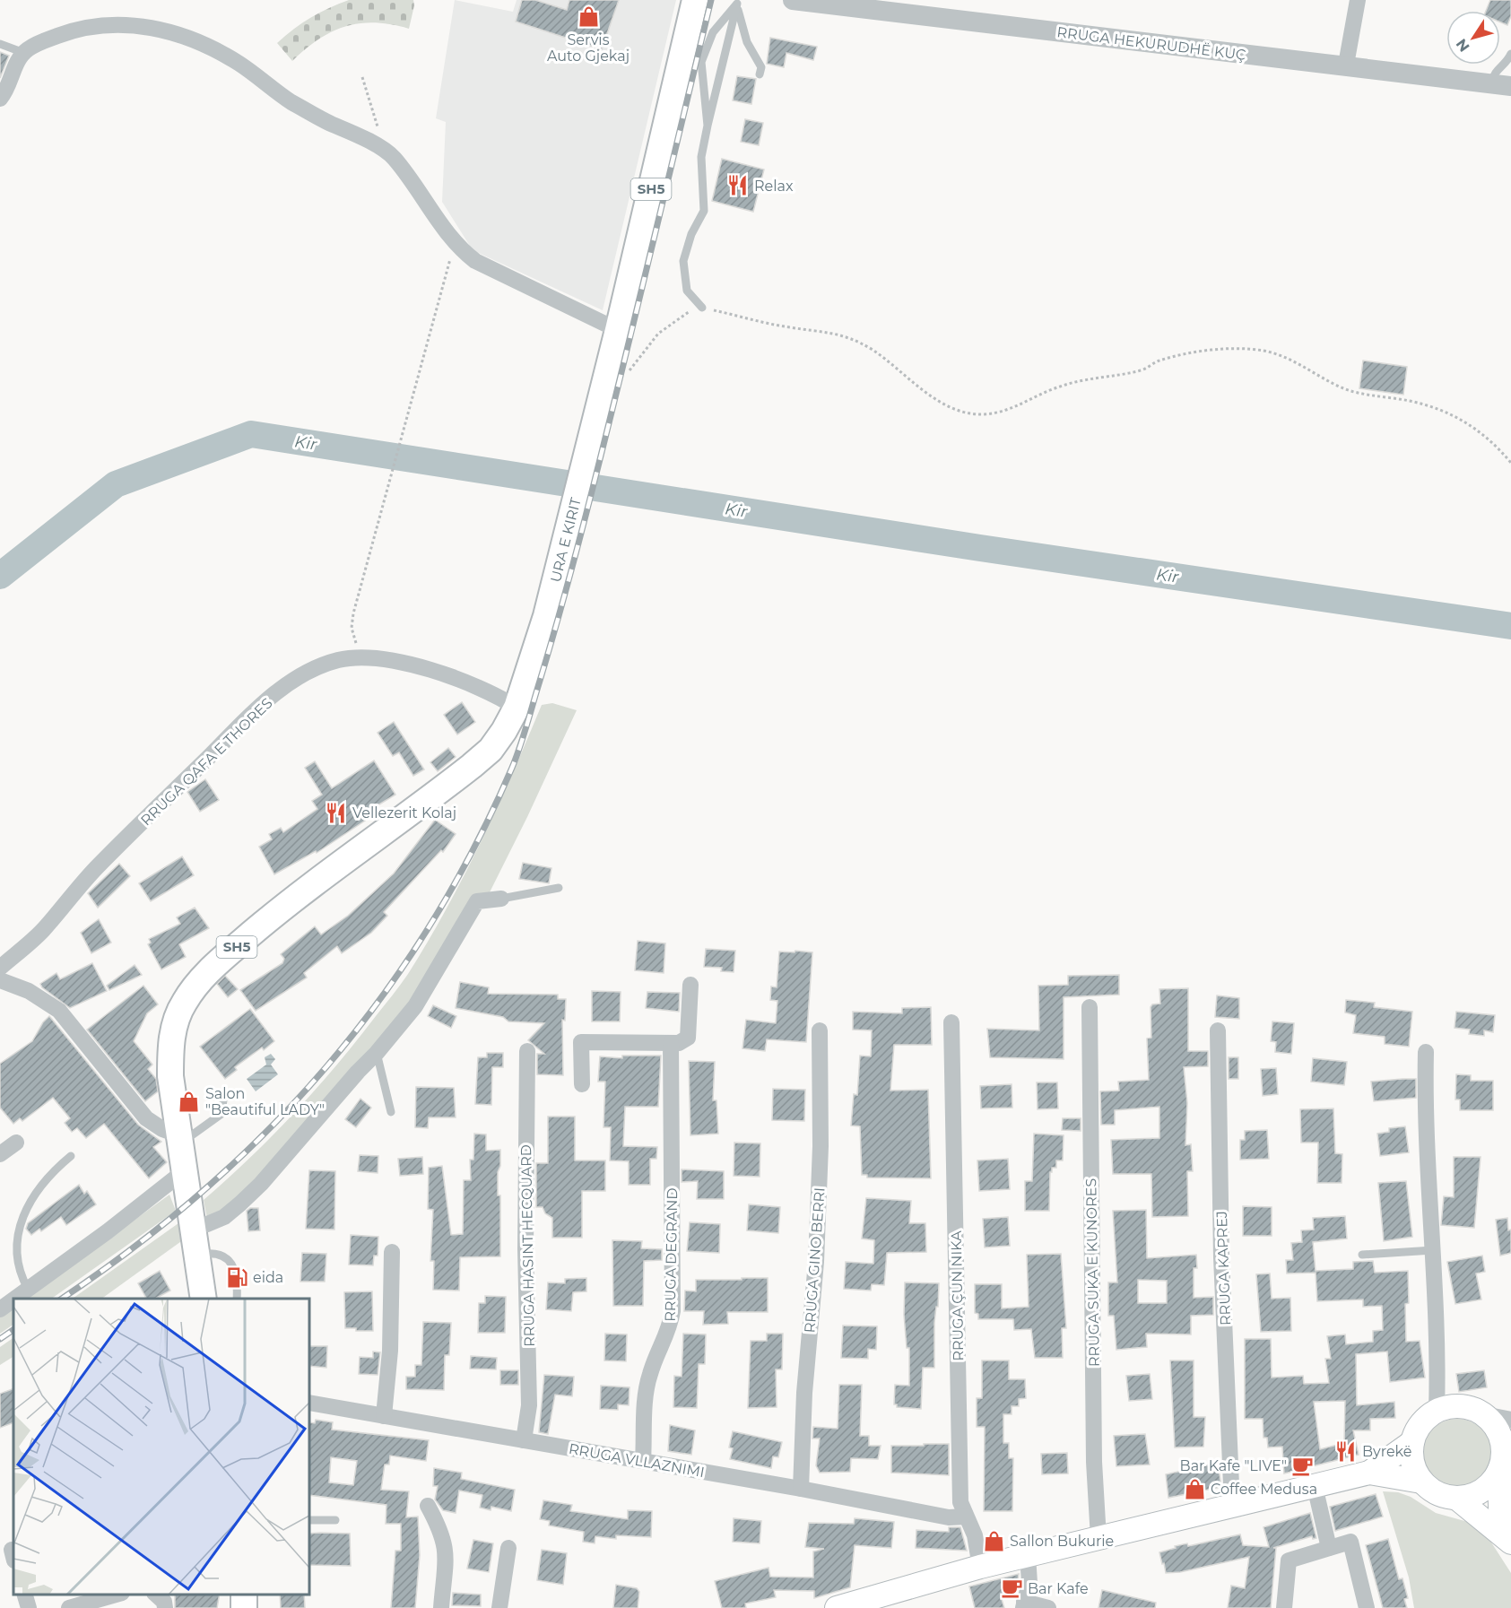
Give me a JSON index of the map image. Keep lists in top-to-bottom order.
{
  "streets": {
    "main road": ["SH5", "URA E KIRIT"],
    "street": [
      "RRUGA HEKURUDHË KUÇ",
      "RRUGA QAFA E THORES",
      "RRUGA HASINT HECQUARD",
      "RRUGA DEGRAND",
      "RRUGA GINO BERRI",
      "RRUGA KAPREJ",
      "RRUGA SUKA E KUNORES",
      "RRUGA ÇUN NIKA",
      "RRUGA VLLAZNIMI"
    ]
  },
  "crossings": [
    ["SH5", "URA E KIRIT"],
    ["SH5", "RRUGA QAFA E THORES"],
    ["URA E KIRIT", "RRUGA QAFA E THORES"],
    ["RRUGA HASINT HECQUARD", "RRUGA VLLAZNIMI"],
    ["RRUGA DEGRAND", "RRUGA VLLAZNIMI"],
    ["RRUGA GINO BERRI", "RRUGA VLLAZNIMI"],
    ["RRUGA ÇUN NIKA", "RRUGA VLLAZNIMI"]
  ],
  "water": ["Kir"],
  "places": {
    "shop": [
      "Servis Auto Gjekaj",
      "Salon \"Beautiful LADY\"",
      "Coffee Medusa",
      "Sallon Bukurie"
    ],
    "restaurant": ["Relax", "Vellezerit Kolaj", "Byrekë"],
    "fuel station": ["eida"],
    "cafe": ["Bar Kafe \"LIVE\"", "Bar Kafe"]
  },
  "north": "bottom left"
}
